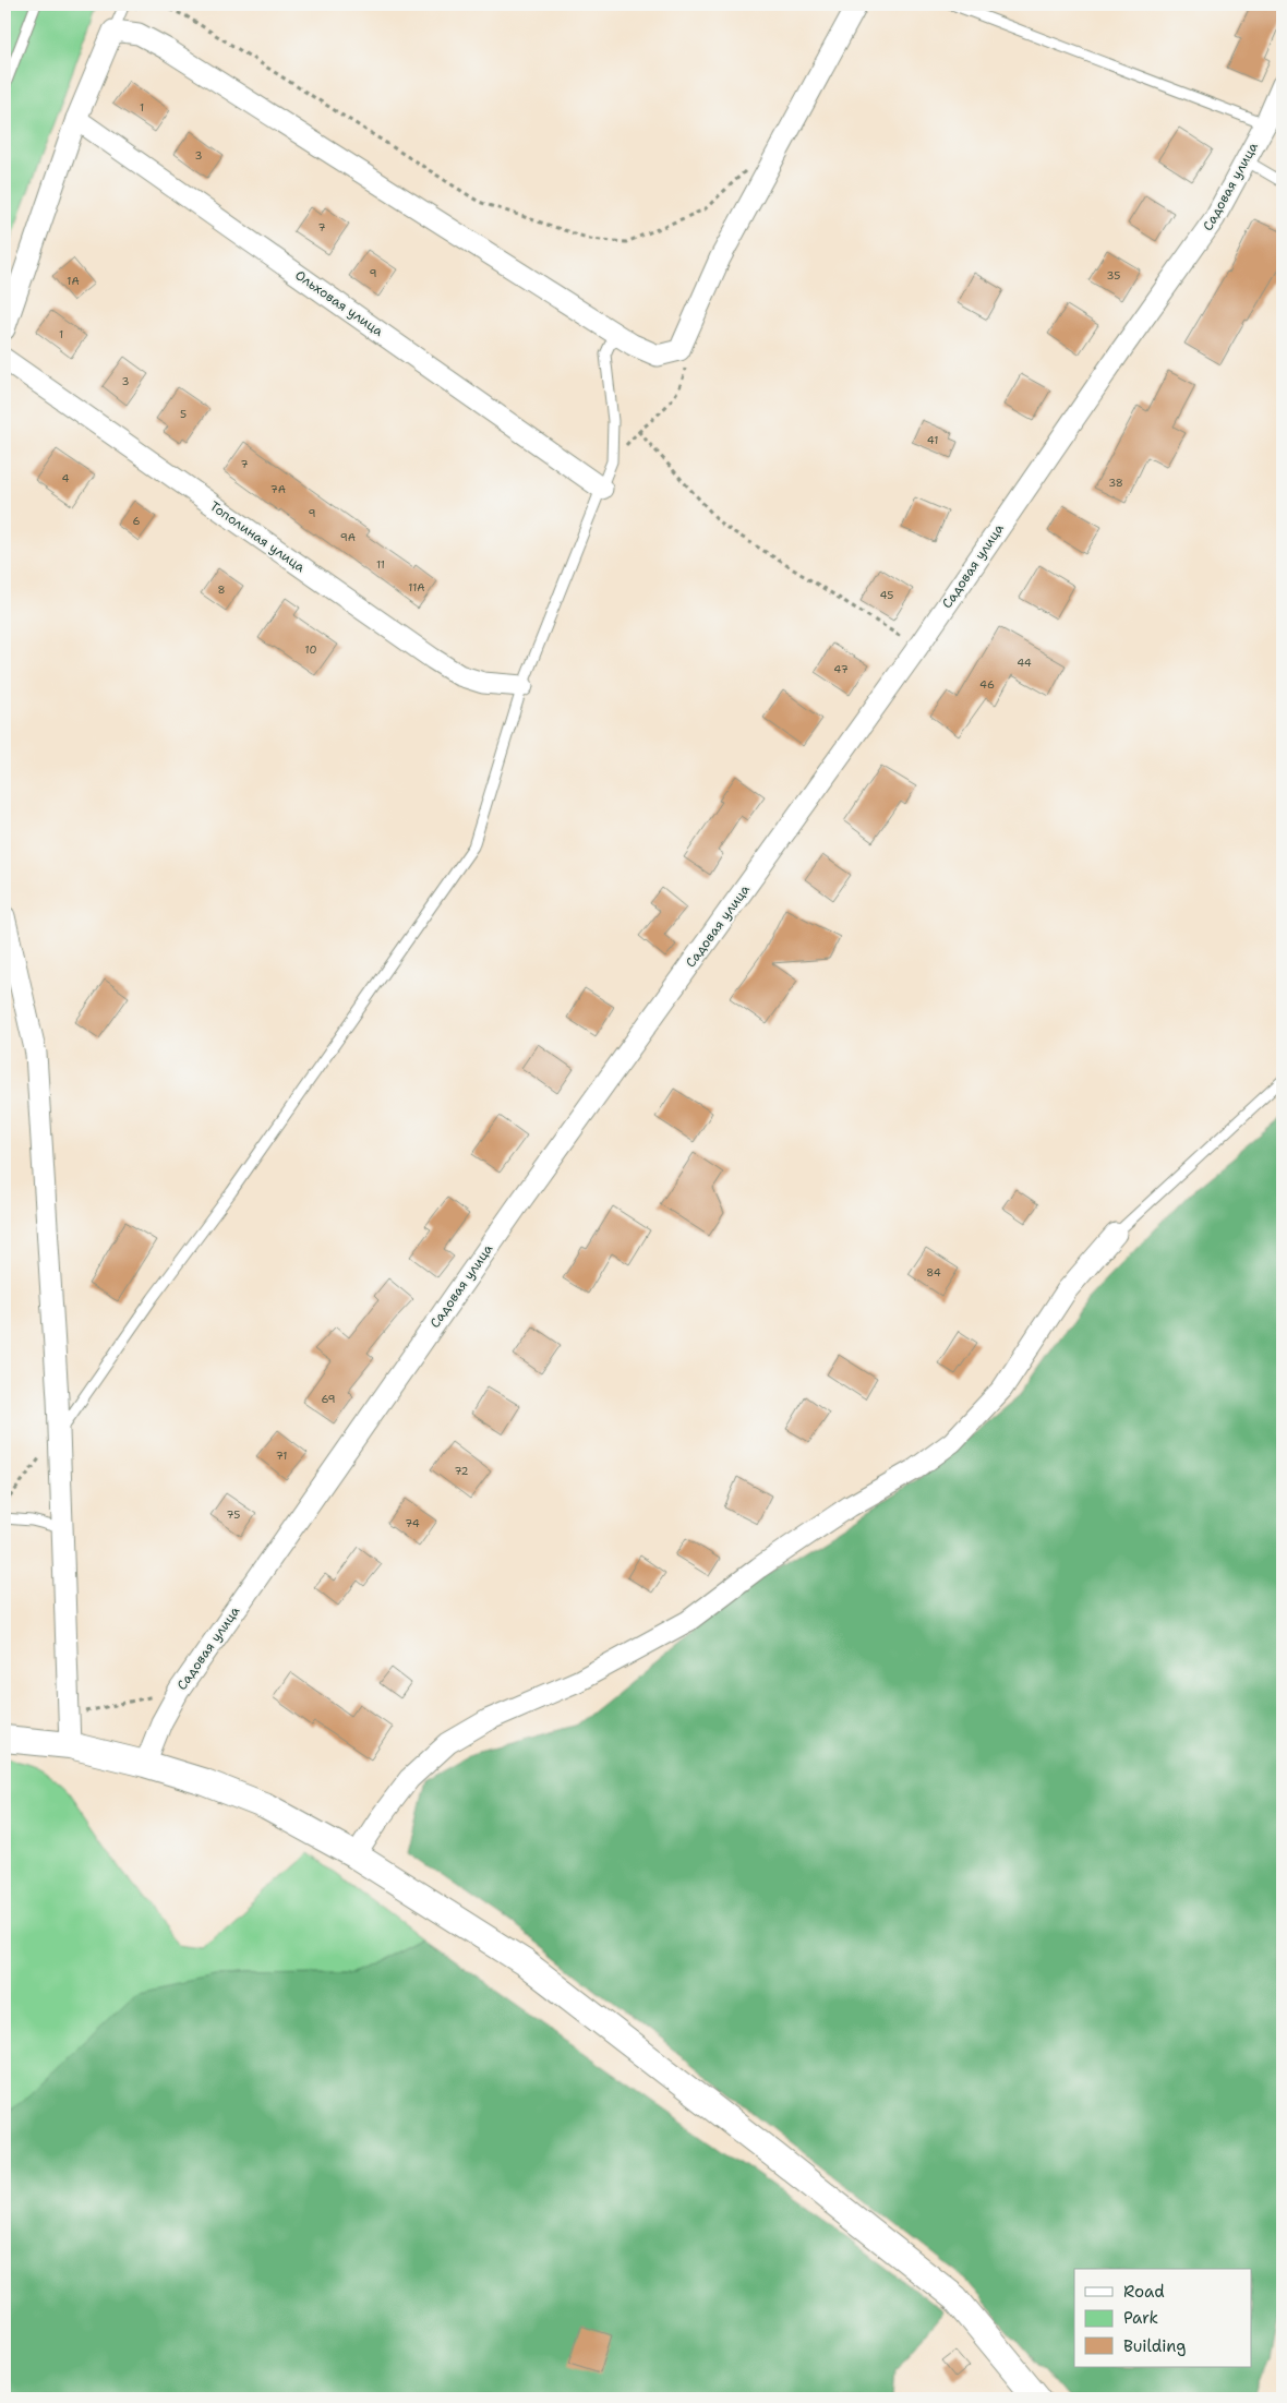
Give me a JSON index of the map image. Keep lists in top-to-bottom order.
{
  "streets": {
    "street": ["Садовая улица", "Ольховая улица", "Тополиная улица"]
  },
  "house_numbers": [
    "1",
    "3",
    "7",
    "9",
    "35",
    "1А",
    "1",
    "3",
    "5",
    "41",
    "7",
    "4",
    "38",
    "7А",
    "9",
    "6",
    "9А",
    "11",
    "11А",
    "8",
    "45",
    "10",
    "44",
    "47",
    "46",
    "84",
    "69",
    "71",
    "72",
    "75",
    "74"
  ],
  "legend": ["Road", "Park", "Building"]
}
